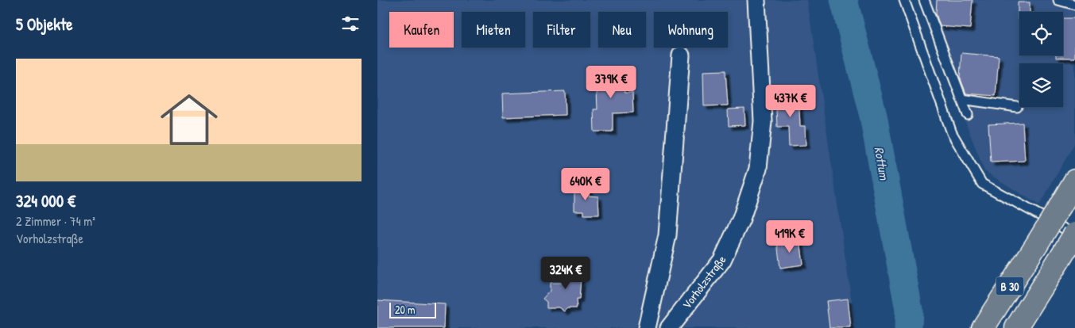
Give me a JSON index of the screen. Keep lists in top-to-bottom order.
{
  "streets": {
    "highway": ["B 30"],
    "street": ["Vorholzstraße"]
  },
  "water": ["Rottum"],
  "scale_bar": "20 m",
  "page": {
    "heading": "5 Objekte",
    "chip": [
      "Kaufen",
      "Mieten",
      "Filter",
      "Neu",
      "Wohnung"
    ],
    "list": [
      {
        "name": "324 000 €",
        "note": "2 Zimmer · 74 m² · Vorholzstraße"
      }
    ],
    "price": [
      "379K €",
      "437K €",
      "640K €",
      "419K €",
      "324K €"
    ],
    "scale": "20 m"
  }
}
